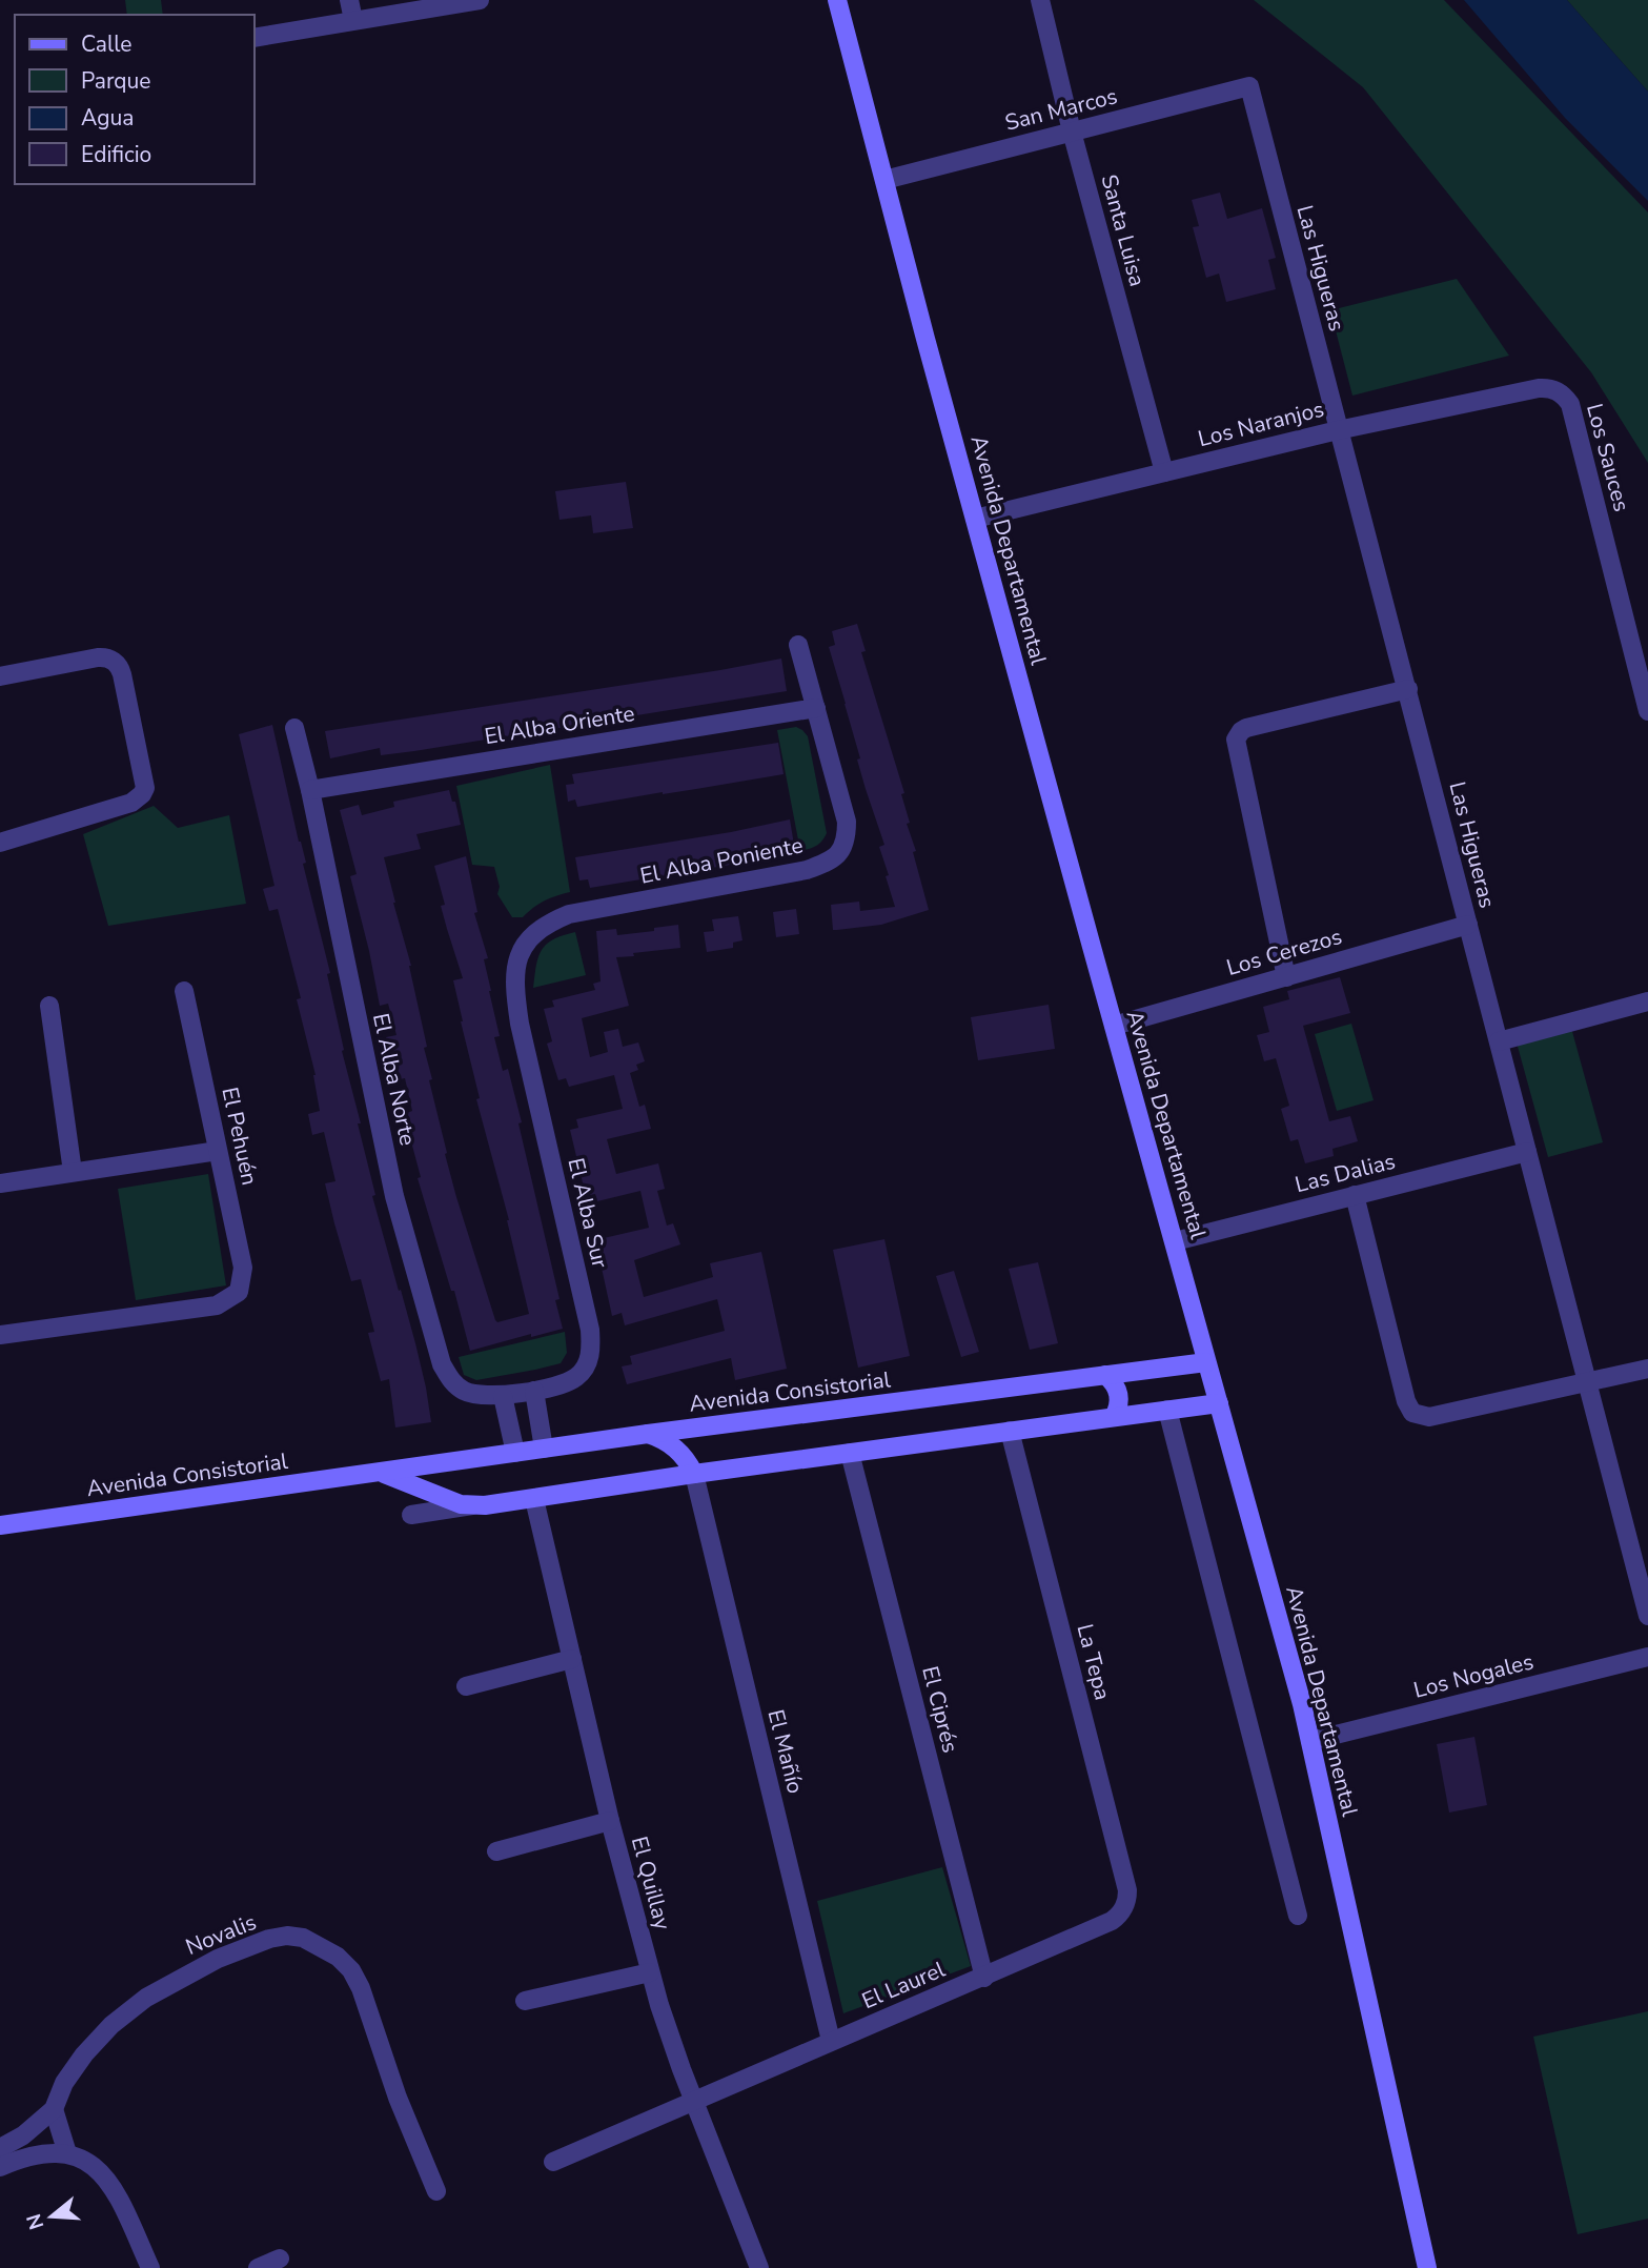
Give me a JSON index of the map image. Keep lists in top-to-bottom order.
{
  "streets": {
    "street": [
      "San Marcos",
      "Santa Luisa",
      "Las Higueras",
      "Los Naranjos",
      "Los Sauces",
      "Avenida Departamental",
      "El Alba Oriente",
      "El Alba Poniente",
      "Los Cerezos",
      "El Alba Norte",
      "El Pehuén",
      "Las Dalias",
      "El Alba Sur",
      "Avenida Consistorial",
      "La Tepa",
      "Los Nogales",
      "El Ciprés",
      "El Mañío",
      "El Quillay",
      "Novalis",
      "El Laurel"
    ]
  },
  "crossings": [
    ["San Marcos", "Santa Luisa"],
    ["San Marcos", "Las Higueras"],
    ["San Marcos", "Avenida Departamental"],
    ["Santa Luisa", "Los Naranjos"],
    ["Las Higueras", "Los Naranjos"],
    ["Las Higueras", "Los Cerezos"],
    ["Las Higueras", "Las Dalias"],
    ["Los Naranjos", "Los Sauces"],
    ["Los Naranjos", "Avenida Departamental"],
    ["Avenida Departamental", "Los Cerezos"],
    ["Avenida Departamental", "Las Dalias"],
    ["Avenida Departamental", "Avenida Consistorial"],
    ["Avenida Departamental", "Los Nogales"],
    ["El Alba Oriente", "El Alba Poniente"],
    ["El Alba Oriente", "El Alba Norte"],
    ["El Alba Poniente", "El Alba Sur"],
    ["El Alba Norte", "El Alba Sur"],
    ["La Tepa", "El Laurel"],
    ["El Ciprés", "El Laurel"],
    ["El Mañío", "El Laurel"],
    ["El Quillay", "El Laurel"]
  ],
  "legend": [
    "Calle",
    "Parque",
    "Agua",
    "Edificio"
  ],
  "north": "left"
}
